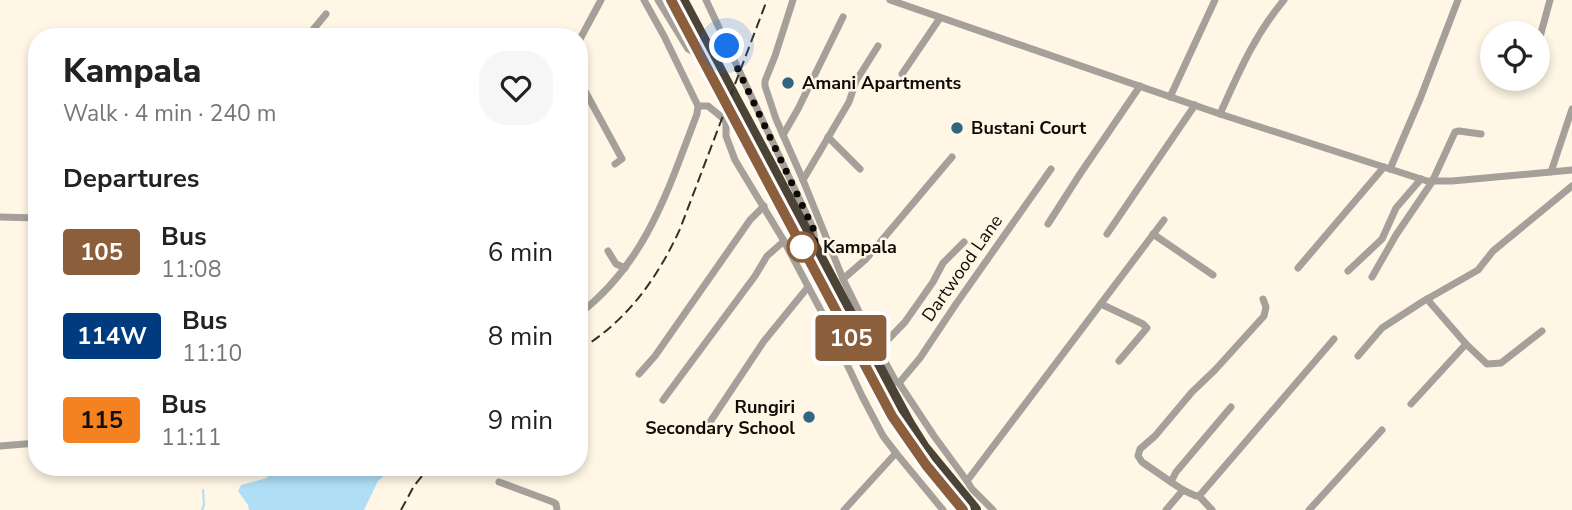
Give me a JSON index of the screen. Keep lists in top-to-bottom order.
{
  "streets": {
    "street": ["Dartwood Lane"]
  },
  "places": [
    "Amani Apartments",
    "Bustani Court",
    "Kampala",
    "Rungiri Secondary School"
  ],
  "lines": ["bus line 105"],
  "page": {
    "on_map": "105",
    "heading": [
      ["Kampala", "Walk · 4 min · 240 m"],
      "Departures"
    ],
    "list": [
      {
        "mark": "105",
        "name": "Bus",
        "note": "11:08",
        "value": "6 min"
      },
      {
        "mark": "114W",
        "name": "Bus",
        "note": "11:10",
        "value": "8 min"
      },
      {
        "mark": "115",
        "name": "Bus",
        "note": "11:11",
        "value": "9 min"
      }
    ]
  }
}
